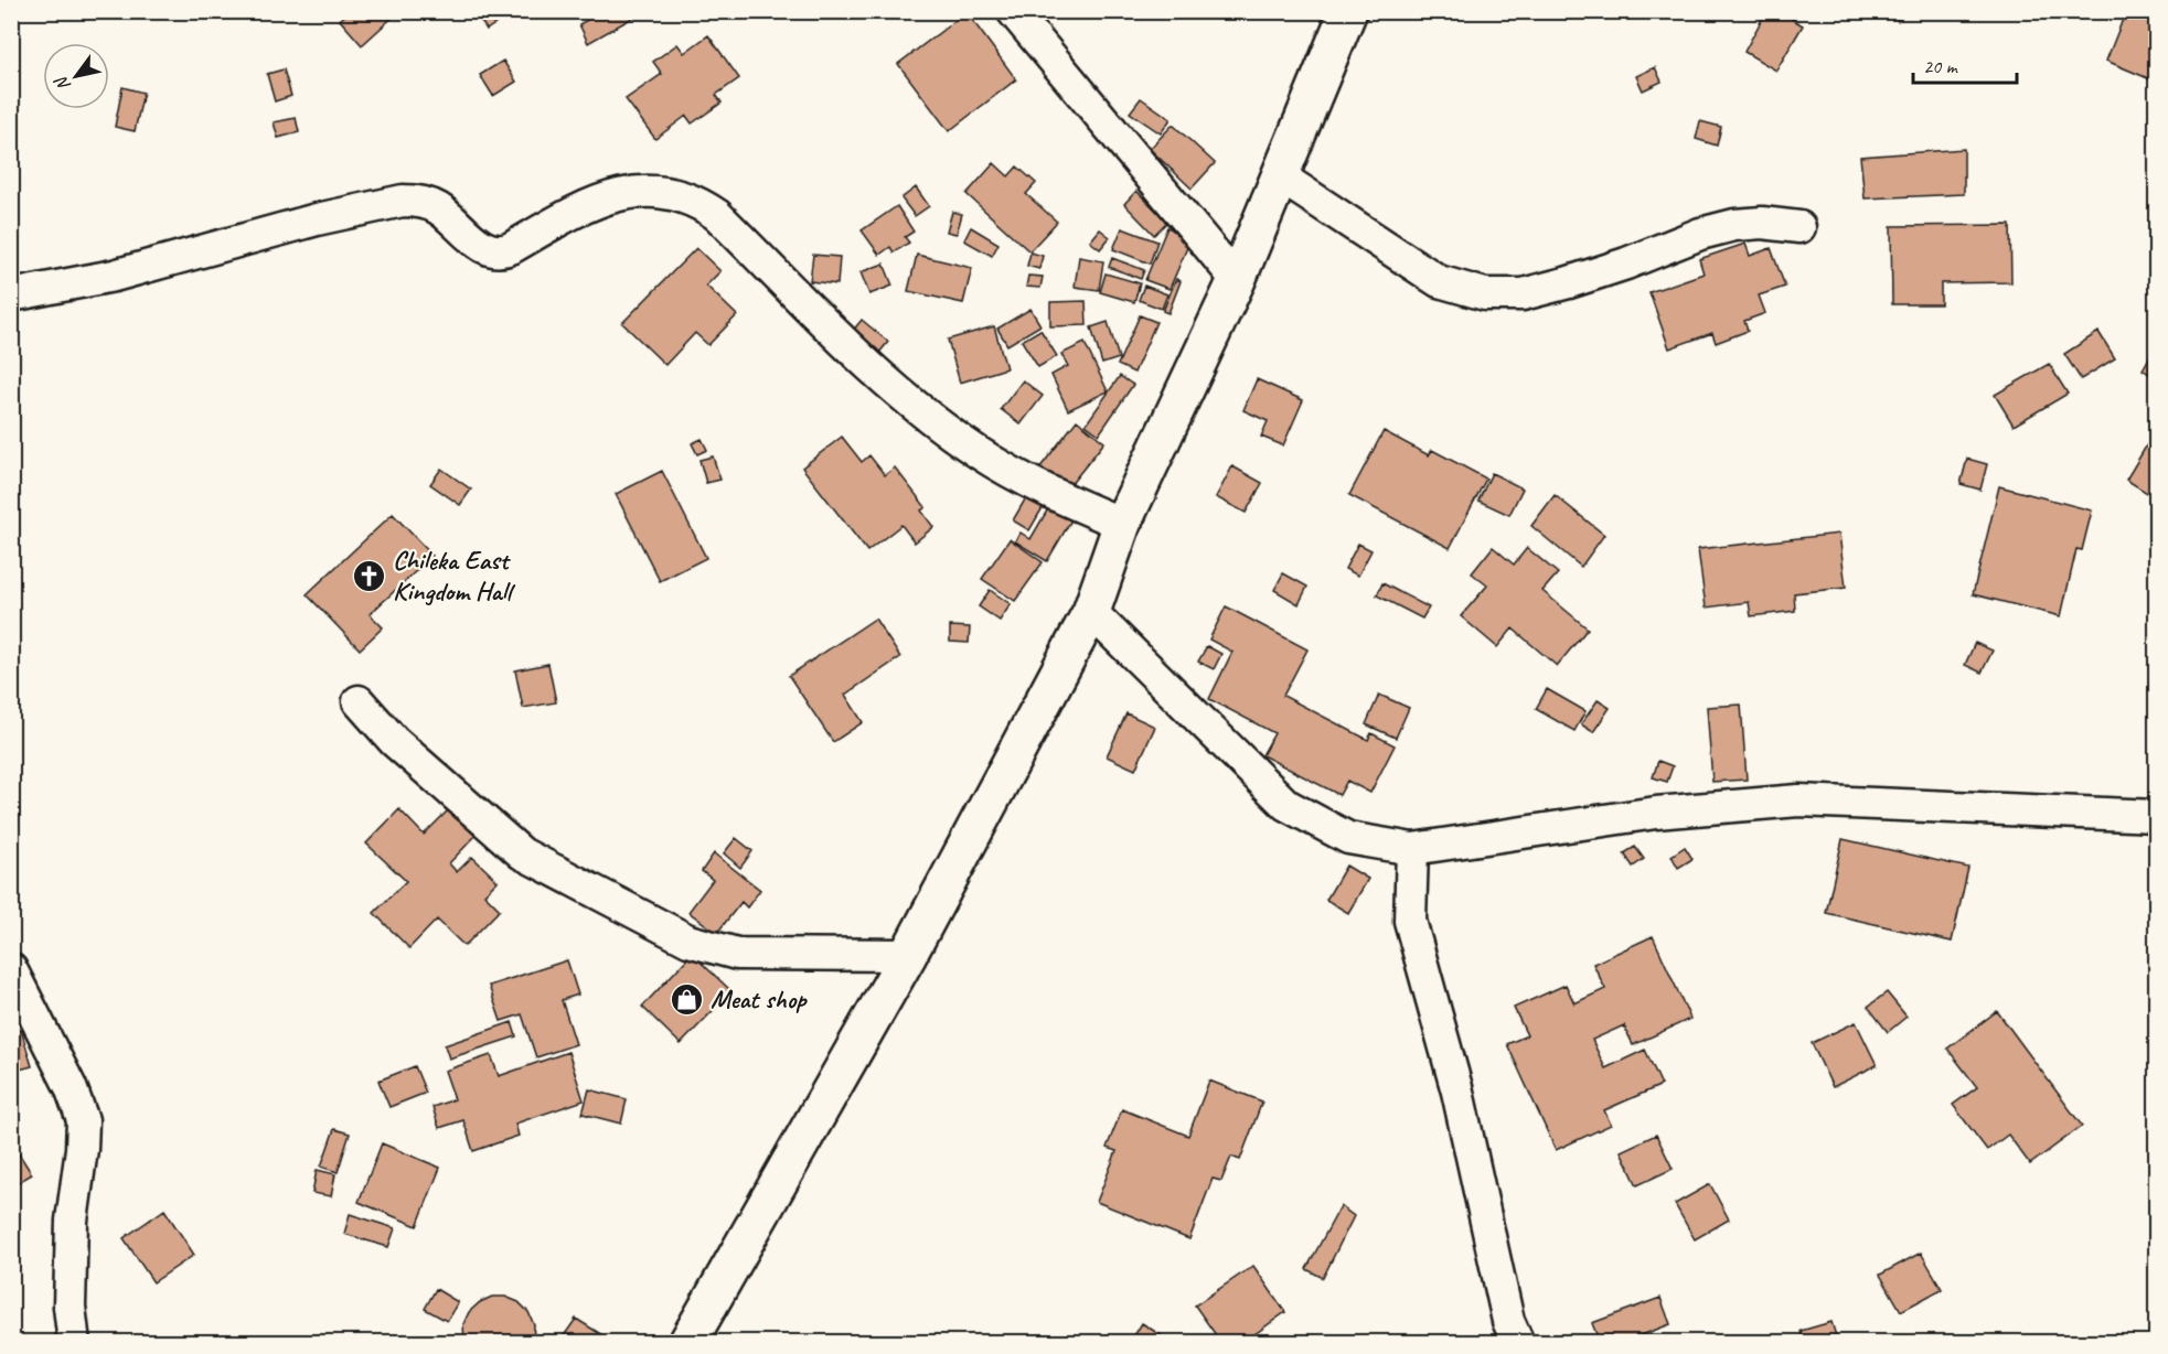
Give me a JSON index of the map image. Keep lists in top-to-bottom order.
{
  "places": {
    "church": ["Chileka East Kingdom Hall"],
    "shop": ["Meat shop"]
  },
  "scale_bar": "20 m",
  "north": "bottom left"
}
